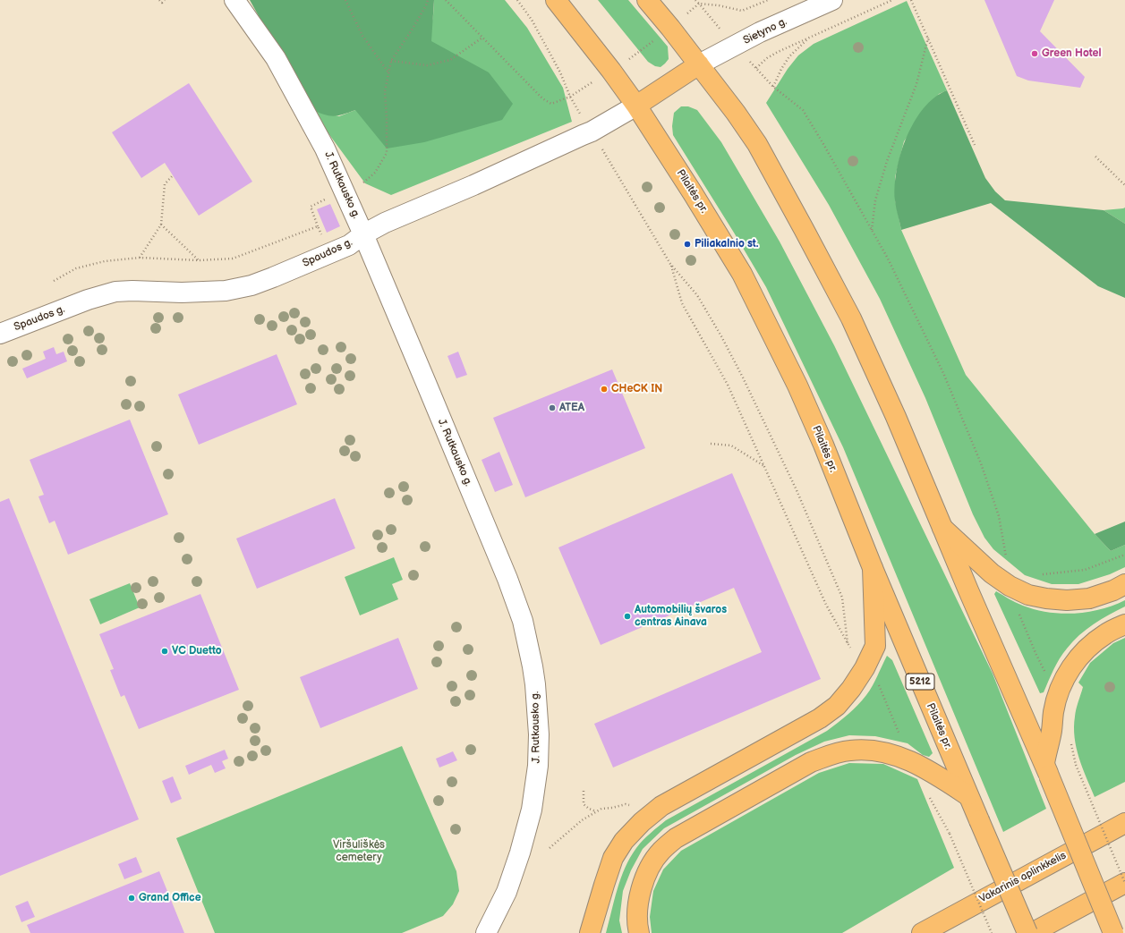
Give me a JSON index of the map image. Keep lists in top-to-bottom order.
{
  "streets": {
    "main road": ["Pilaitės pr.", "5212", "Vakarinis aplinkkelis"],
    "street": ["Sietyno g.", "J. Rutkausko g.", "Spaudos g."]
  },
  "crossings": [
    ["J. Rutkausko g.", "Spaudos g."],
    ["Pilaitės pr.", "Spaudos g."]
  ],
  "parks": ["Viršuliškės cemetery"],
  "places": [
    "Green Hotel",
    "Piliakalnio st.",
    "CHeCK IN",
    "ATEA",
    "Automobilių švaros centras Ainava",
    "VC Duetto",
    "Grand Office"
  ]
}
